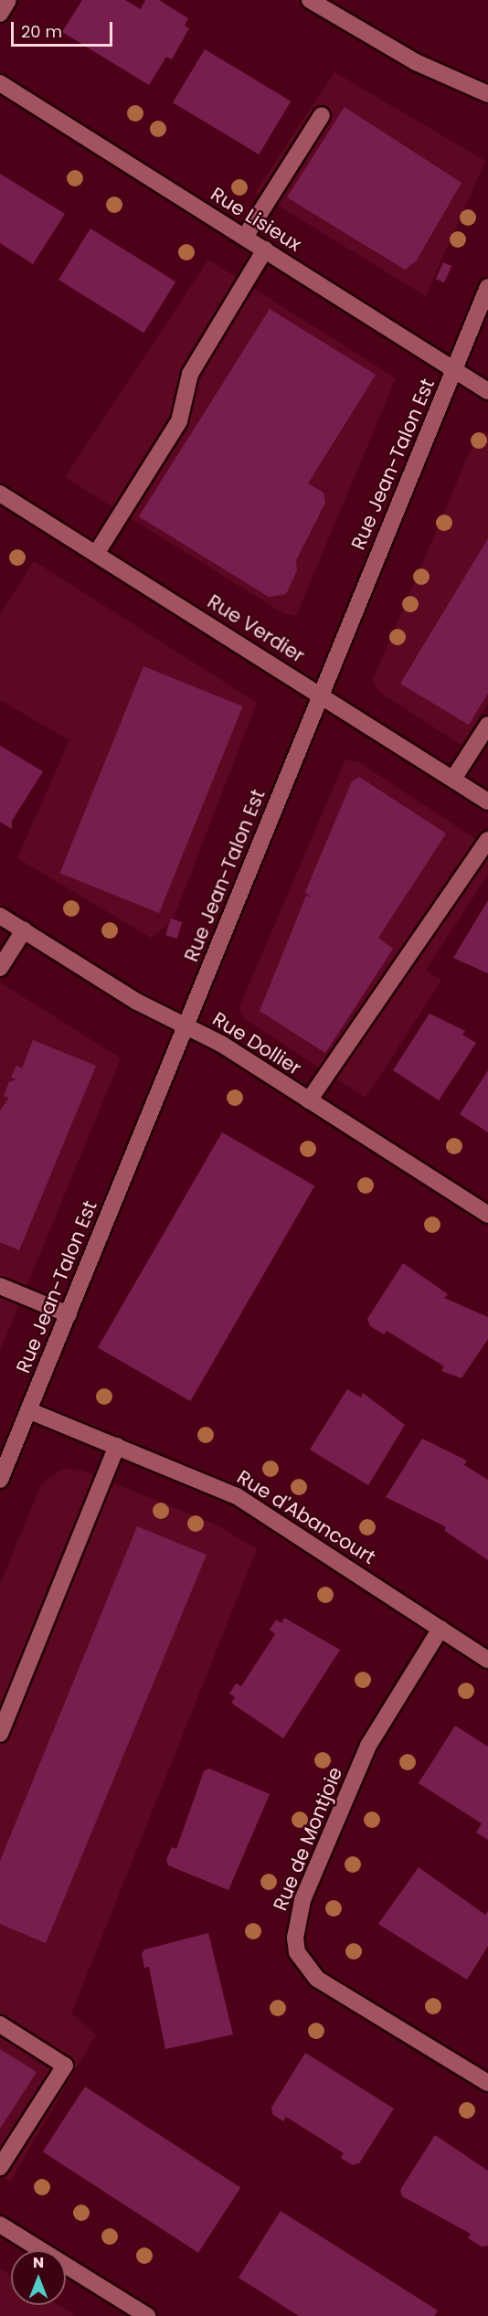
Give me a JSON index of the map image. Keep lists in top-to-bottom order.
{
  "streets": {
    "street": [
      "Rue Lisieux",
      "Rue Jean-Talon Est",
      "Rue Verdier",
      "Rue Dollier",
      "Rue d'Abancourt",
      "Rue de Montjoie"
    ]
  },
  "crossings": [
    ["Rue Lisieux", "Rue Jean-Talon Est"],
    ["Rue Jean-Talon Est", "Rue Verdier"],
    ["Rue Jean-Talon Est", "Rue Dollier"],
    ["Rue Jean-Talon Est", "Rue d'Abancourt"],
    ["Rue d'Abancourt", "Rue de Montjoie"]
  ],
  "scale_bar": "20 m",
  "north": "top"
}
